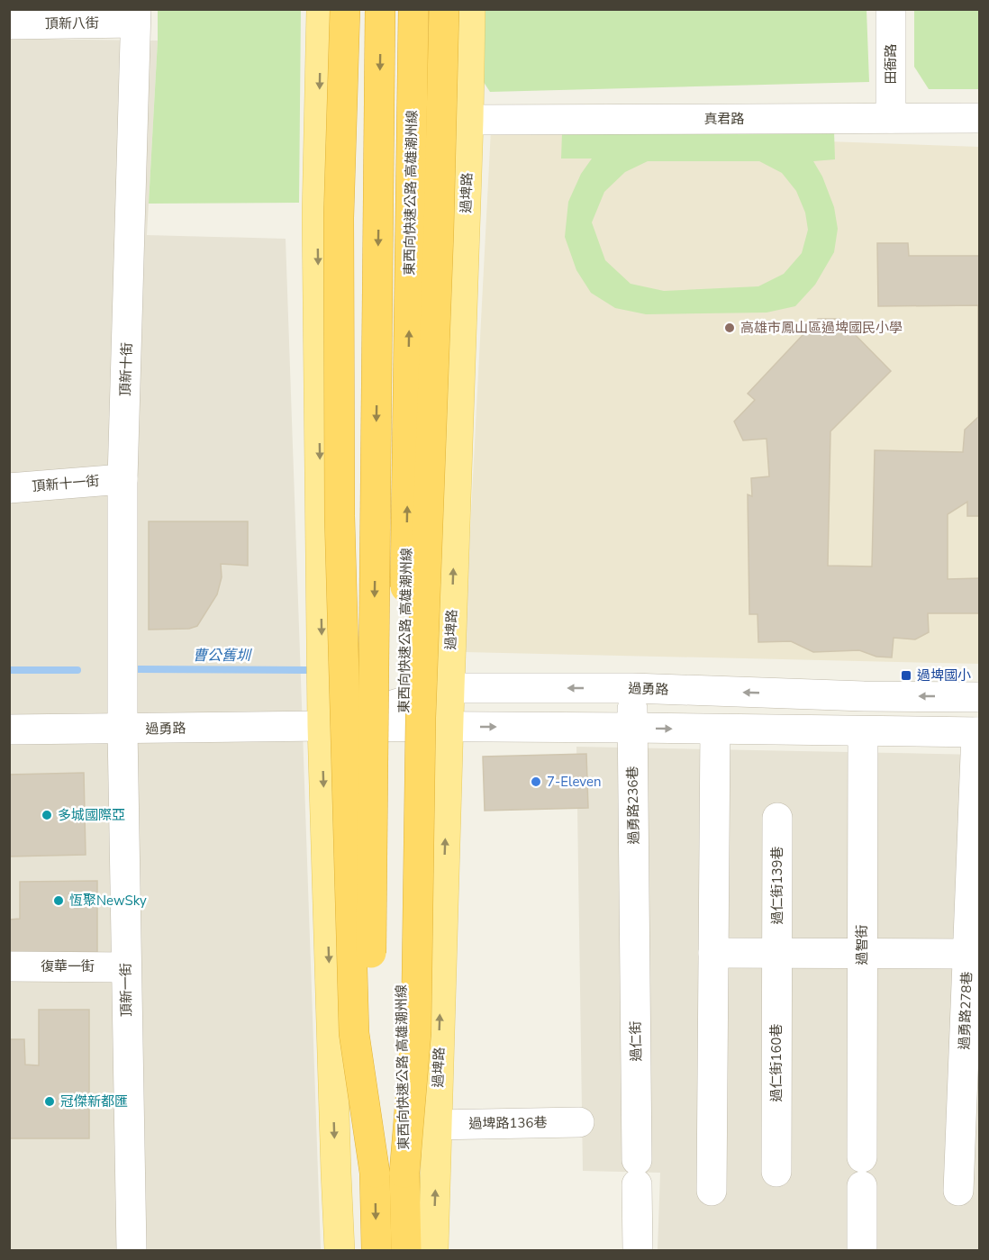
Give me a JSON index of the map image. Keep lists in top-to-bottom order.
{
  "streets": {
    "highway": ["東西向快速公路 高雄潮州線"],
    "main road": ["過埤路"],
    "street": [
      "頂新八街",
      "田衙路",
      "真君路",
      "頂新十街",
      "頂新十一街",
      "過勇路",
      "過勇路236巷",
      "過仁街139巷",
      "過智街",
      "復華一街",
      "頂新一街",
      "過勇路278巷",
      "過仁街",
      "過仁街160巷",
      "過埤路136巷"
    ]
  },
  "crossings": [
    ["頂新八街", "頂新十街"],
    ["田衙路", "真君路"],
    ["真君路", "過埤路"],
    ["過埤路", "過勇路"],
    ["過埤路", "過埤路136巷"],
    ["頂新十街", "頂新十一街"],
    ["頂新十街", "過勇路"],
    ["頂新十街", "頂新一街"],
    ["過勇路", "過勇路236巷"],
    ["過勇路", "過智街"],
    ["過勇路", "頂新一街"],
    ["過勇路", "過勇路278巷"],
    ["過勇路236巷", "過仁街"],
    ["過仁街139巷", "過仁街160巷"],
    ["復華一街", "頂新一街"]
  ],
  "water": ["曹公舊圳"],
  "places": {
    "other": [
      "高雄市鳳山區過埤國民小學",
      "7-Eleven",
      "多城國際亞",
      "恆聚NewSky",
      "冠傑新都匯"
    ],
    "transit": ["過埤國小"]
  }
}
